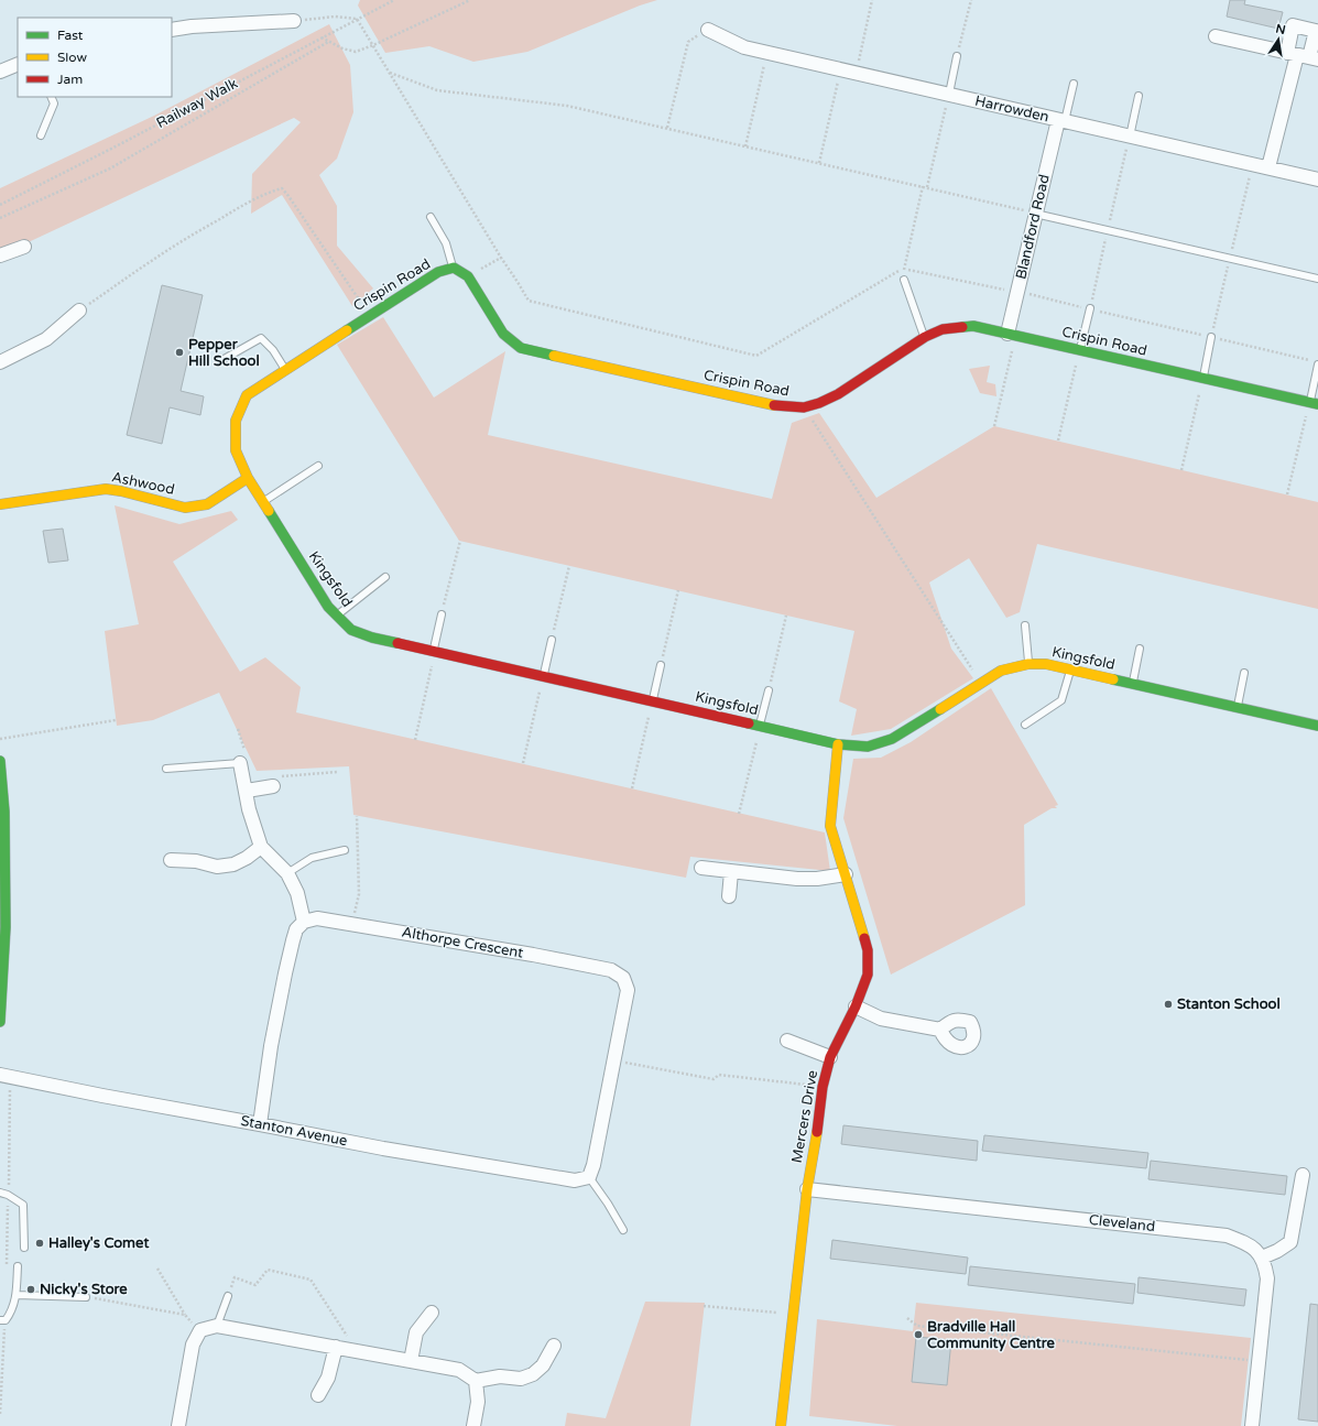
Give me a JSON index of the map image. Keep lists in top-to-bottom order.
{
  "streets": {
    "street": [
      "Harrowden",
      "Blandford Road",
      "Crispin Road",
      "Ashwood",
      "Kingsfold",
      "Althorpe Crescent",
      "Mercers Drive",
      "Stanton Avenue",
      "Cleveland"
    ],
    "path": ["Railway Walk"]
  },
  "crossings": [
    ["Harrowden", "Blandford Road"],
    ["Blandford Road", "Crispin Road"],
    ["Crispin Road", "Kingsfold"],
    ["Ashwood", "Kingsfold"],
    ["Kingsfold", "Mercers Drive"],
    ["Althorpe Crescent", "Stanton Avenue"],
    ["Mercers Drive", "Cleveland"]
  ],
  "places": [
    "Pepper Hill School",
    "Stanton School",
    "Halley's Comet",
    "Nicky's Store",
    "Bradville Hall Community Centre"
  ],
  "legend": ["Fast", "Slow", "Jam"],
  "north": "top"
}
